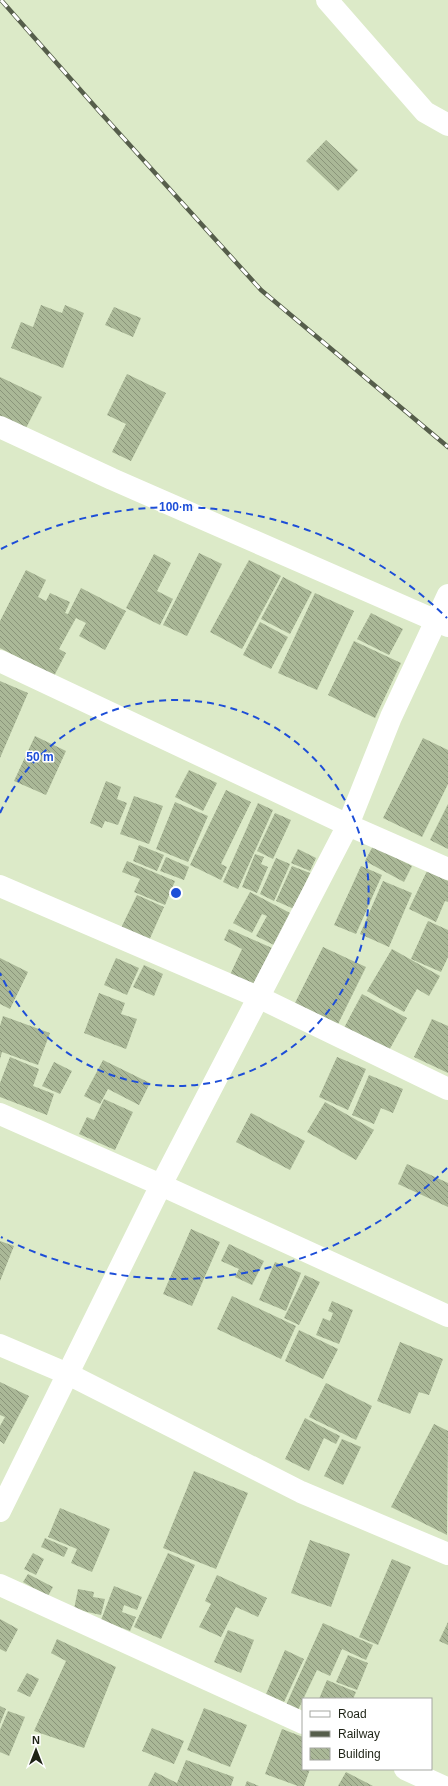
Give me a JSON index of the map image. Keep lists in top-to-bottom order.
{
  "legend": ["Road", "Railway", "Building"],
  "north": "top",
  "rings": ["100 m", "50 m"]
}
